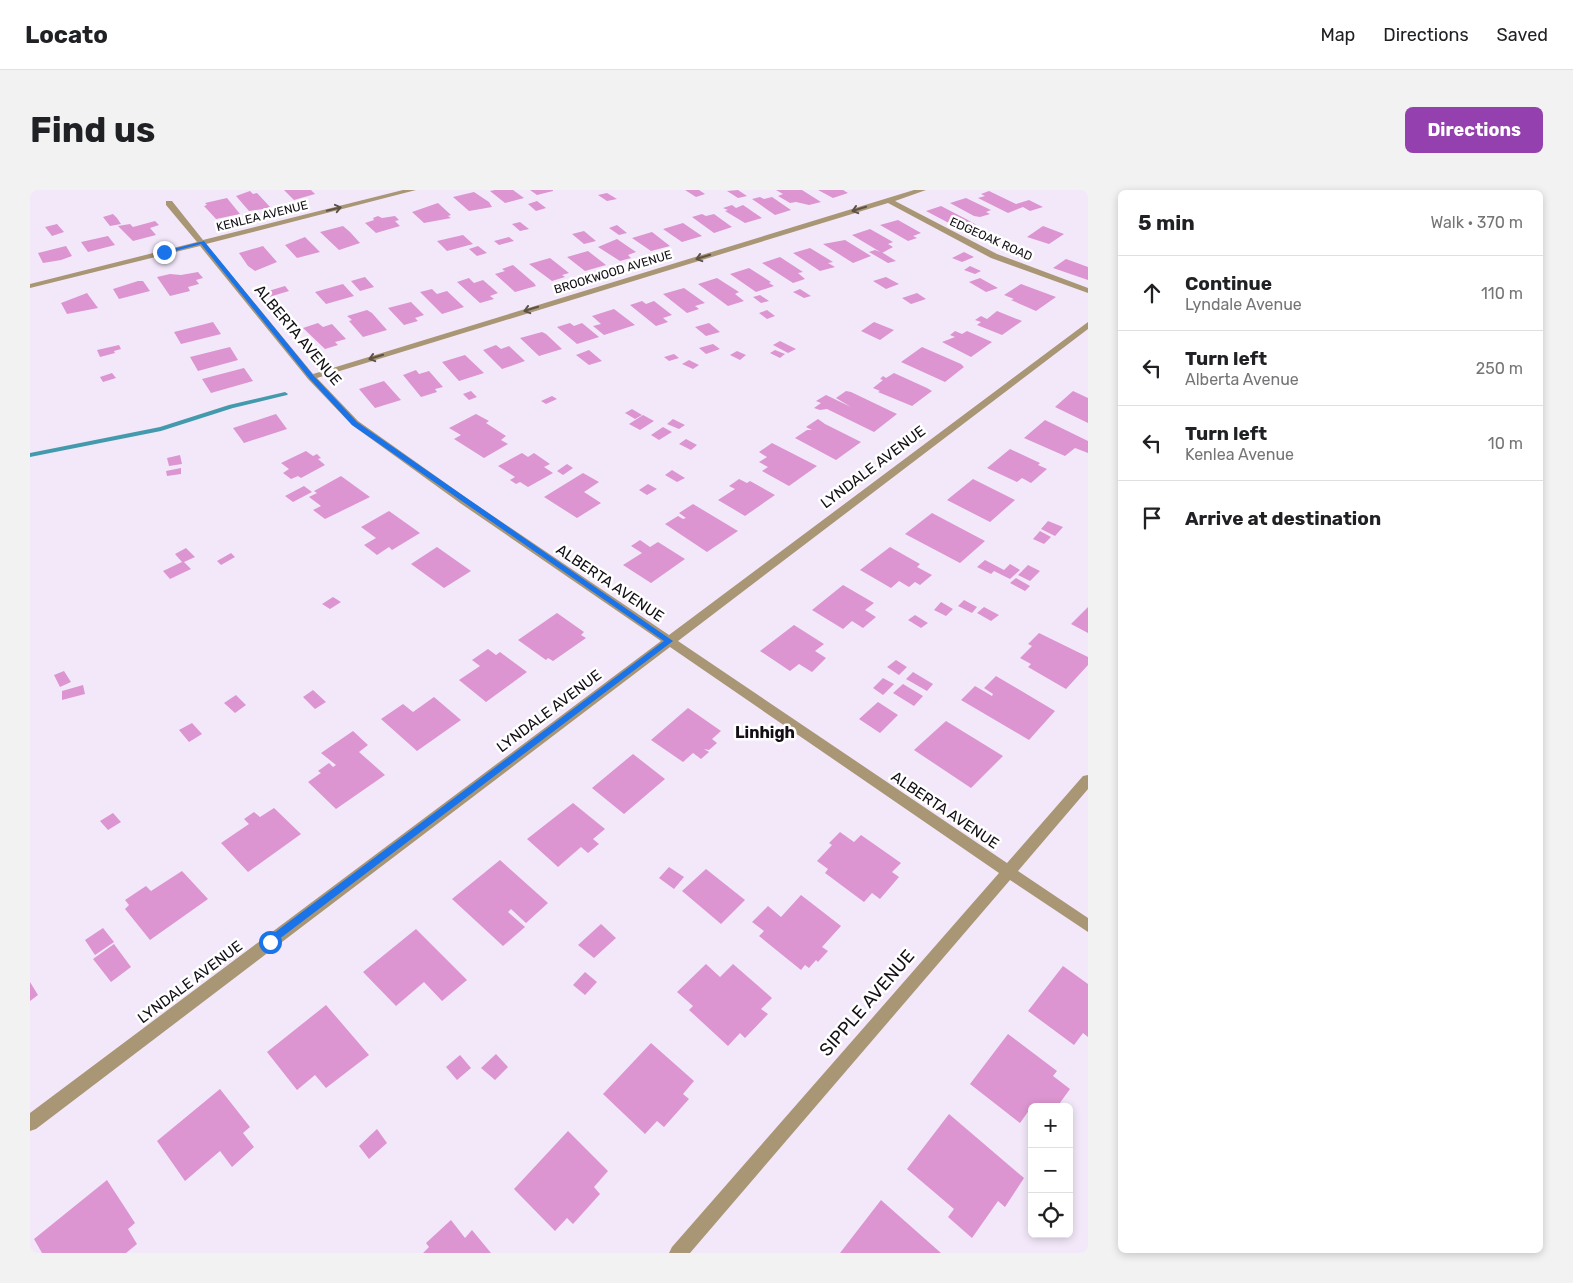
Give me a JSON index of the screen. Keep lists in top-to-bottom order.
{
  "streets": {
    "street": [
      "KENLEA AVENUE",
      "EDGEOAK ROAD",
      "BROOKWOOD AVENUE",
      "ALBERTA AVENUE",
      "LYNDALE AVENUE",
      "SIPPLE AVENUE"
    ]
  },
  "crossings": [
    ["KENLEA AVENUE", "ALBERTA AVENUE"],
    ["EDGEOAK ROAD", "BROOKWOOD AVENUE"],
    ["BROOKWOOD AVENUE", "ALBERTA AVENUE"],
    ["ALBERTA AVENUE", "LYNDALE AVENUE"],
    ["ALBERTA AVENUE", "SIPPLE AVENUE"]
  ],
  "one_way": ["KENLEA AVENUE", "BROOKWOOD AVENUE"],
  "districts": ["Linhigh"],
  "page": {
    "header": "Locato",
    "nav": ["Map", "Directions", "Saved"],
    "buttons": "Directions",
    "title": "Find us",
    "heading": ["5 min", "Walk · 370 m"],
    "list": [
      ["Continue", "Lyndale Avenue", "110 m"],
      ["Turn left", "Alberta Avenue", "250 m"],
      ["Turn left", "Kenlea Avenue", "10 m"],
      "Arrive at destination"
    ],
    "map_buttons": ["+", "−"]
  }
}
